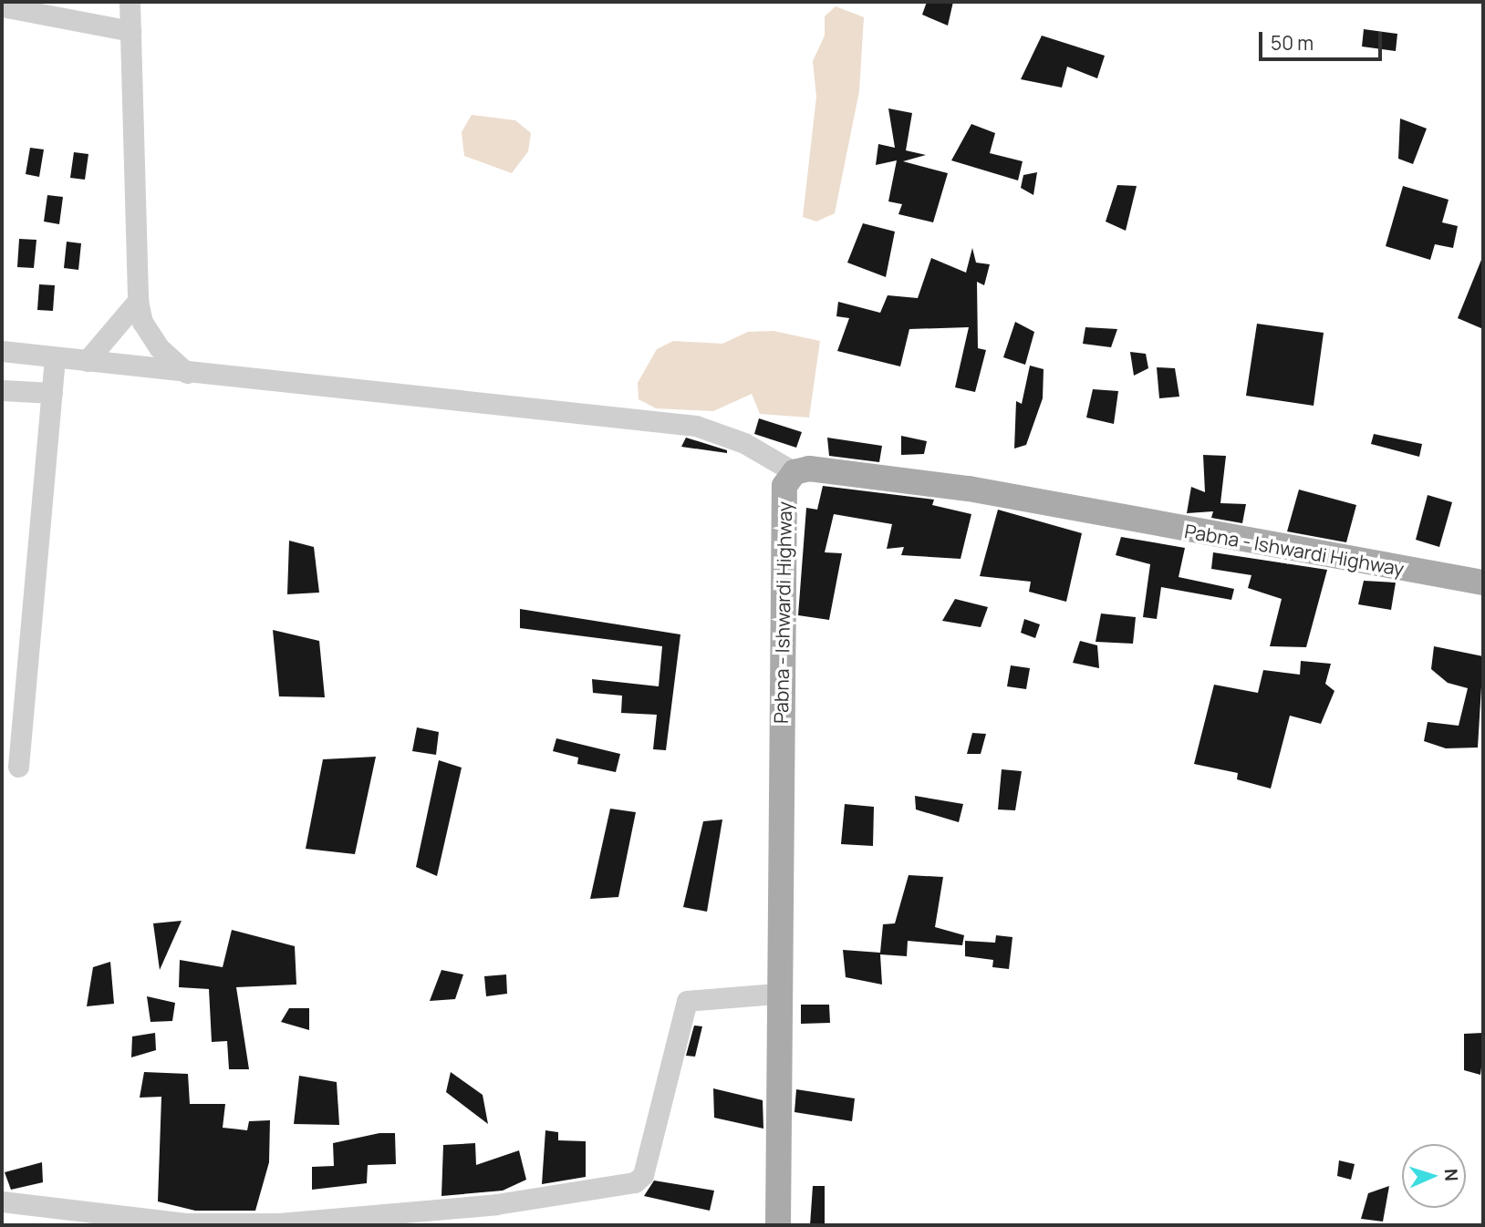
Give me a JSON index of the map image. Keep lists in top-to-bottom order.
{
  "streets": {
    "main road": ["Pabna - Ishwardi Highway"]
  },
  "scale_bar": "50 m",
  "north": "right"
}
